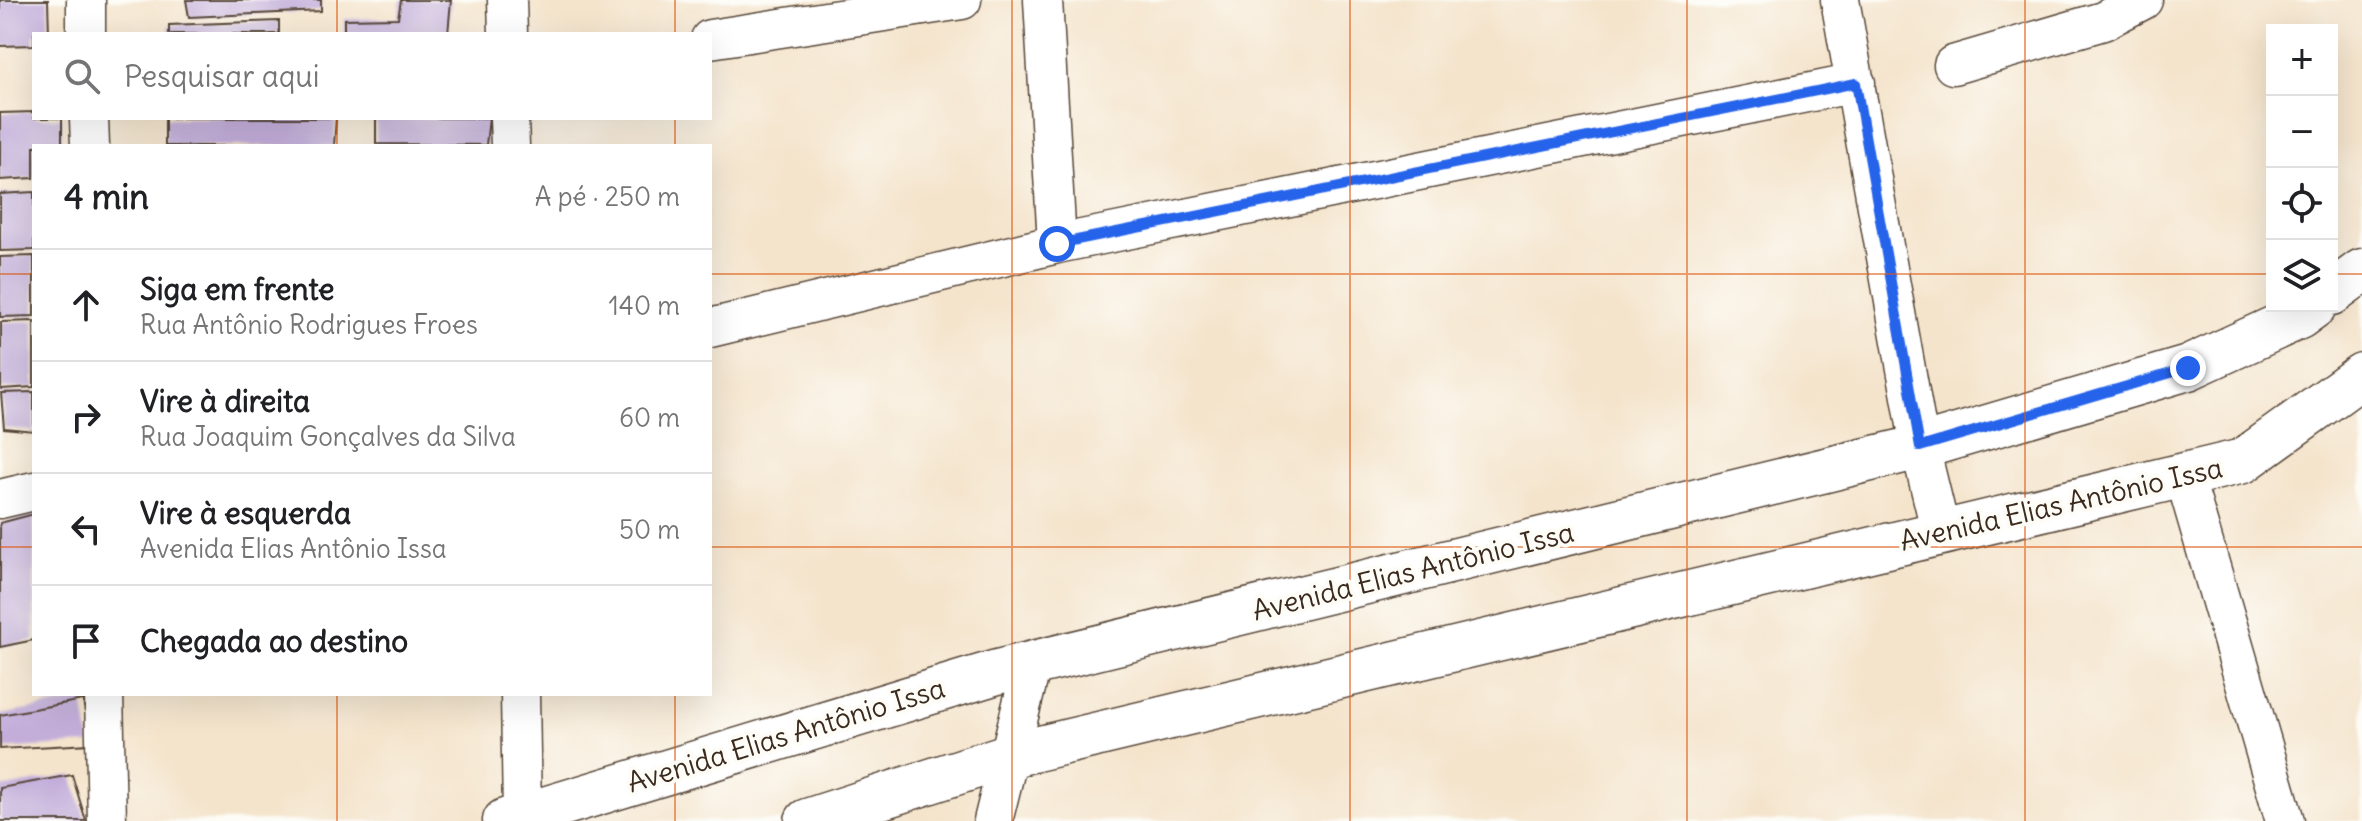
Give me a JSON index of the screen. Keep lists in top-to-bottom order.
{
  "streets": {
    "street": ["Avenida Elias Antônio Issa"]
  },
  "page": {
    "map_buttons": ["+", "−"],
    "search": "Pesquisar aqui",
    "heading": ["4 min", "A pé · 250 m"],
    "list": [
      ["Siga em frente", "Rua Antônio Rodrigues Froes", "140 m"],
      ["Vire à direita", "Rua Joaquim Gonçalves da Silva", "60 m"],
      ["Vire à esquerda", "Avenida Elias Antônio Issa", "50 m"],
      "Chegada ao destino"
    ]
  }
}
